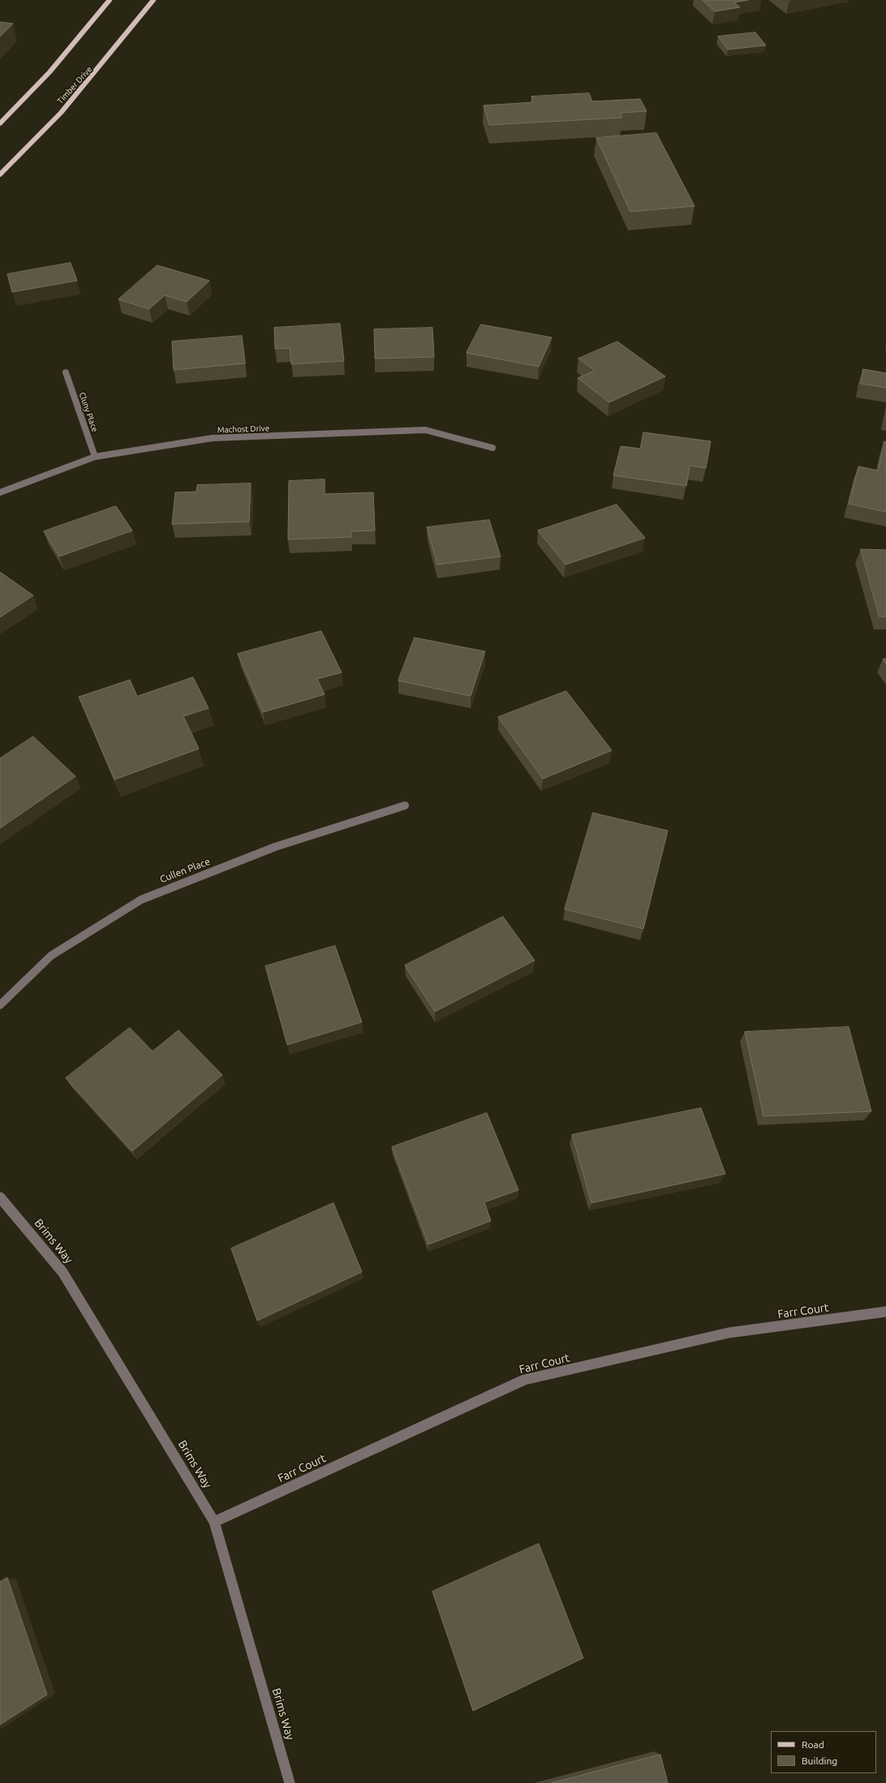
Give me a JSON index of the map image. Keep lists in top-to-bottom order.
{
  "streets": {
    "main road": ["Timber Drive"],
    "street": [
      "Cluny Place",
      "Machost Drive",
      "Cullen Place",
      "Brims Way",
      "Farr Court"
    ]
  },
  "crossings": [
    ["Cluny Place", "Machost Drive"],
    ["Brims Way", "Farr Court"]
  ],
  "legend": ["Road", "Building"]
}
